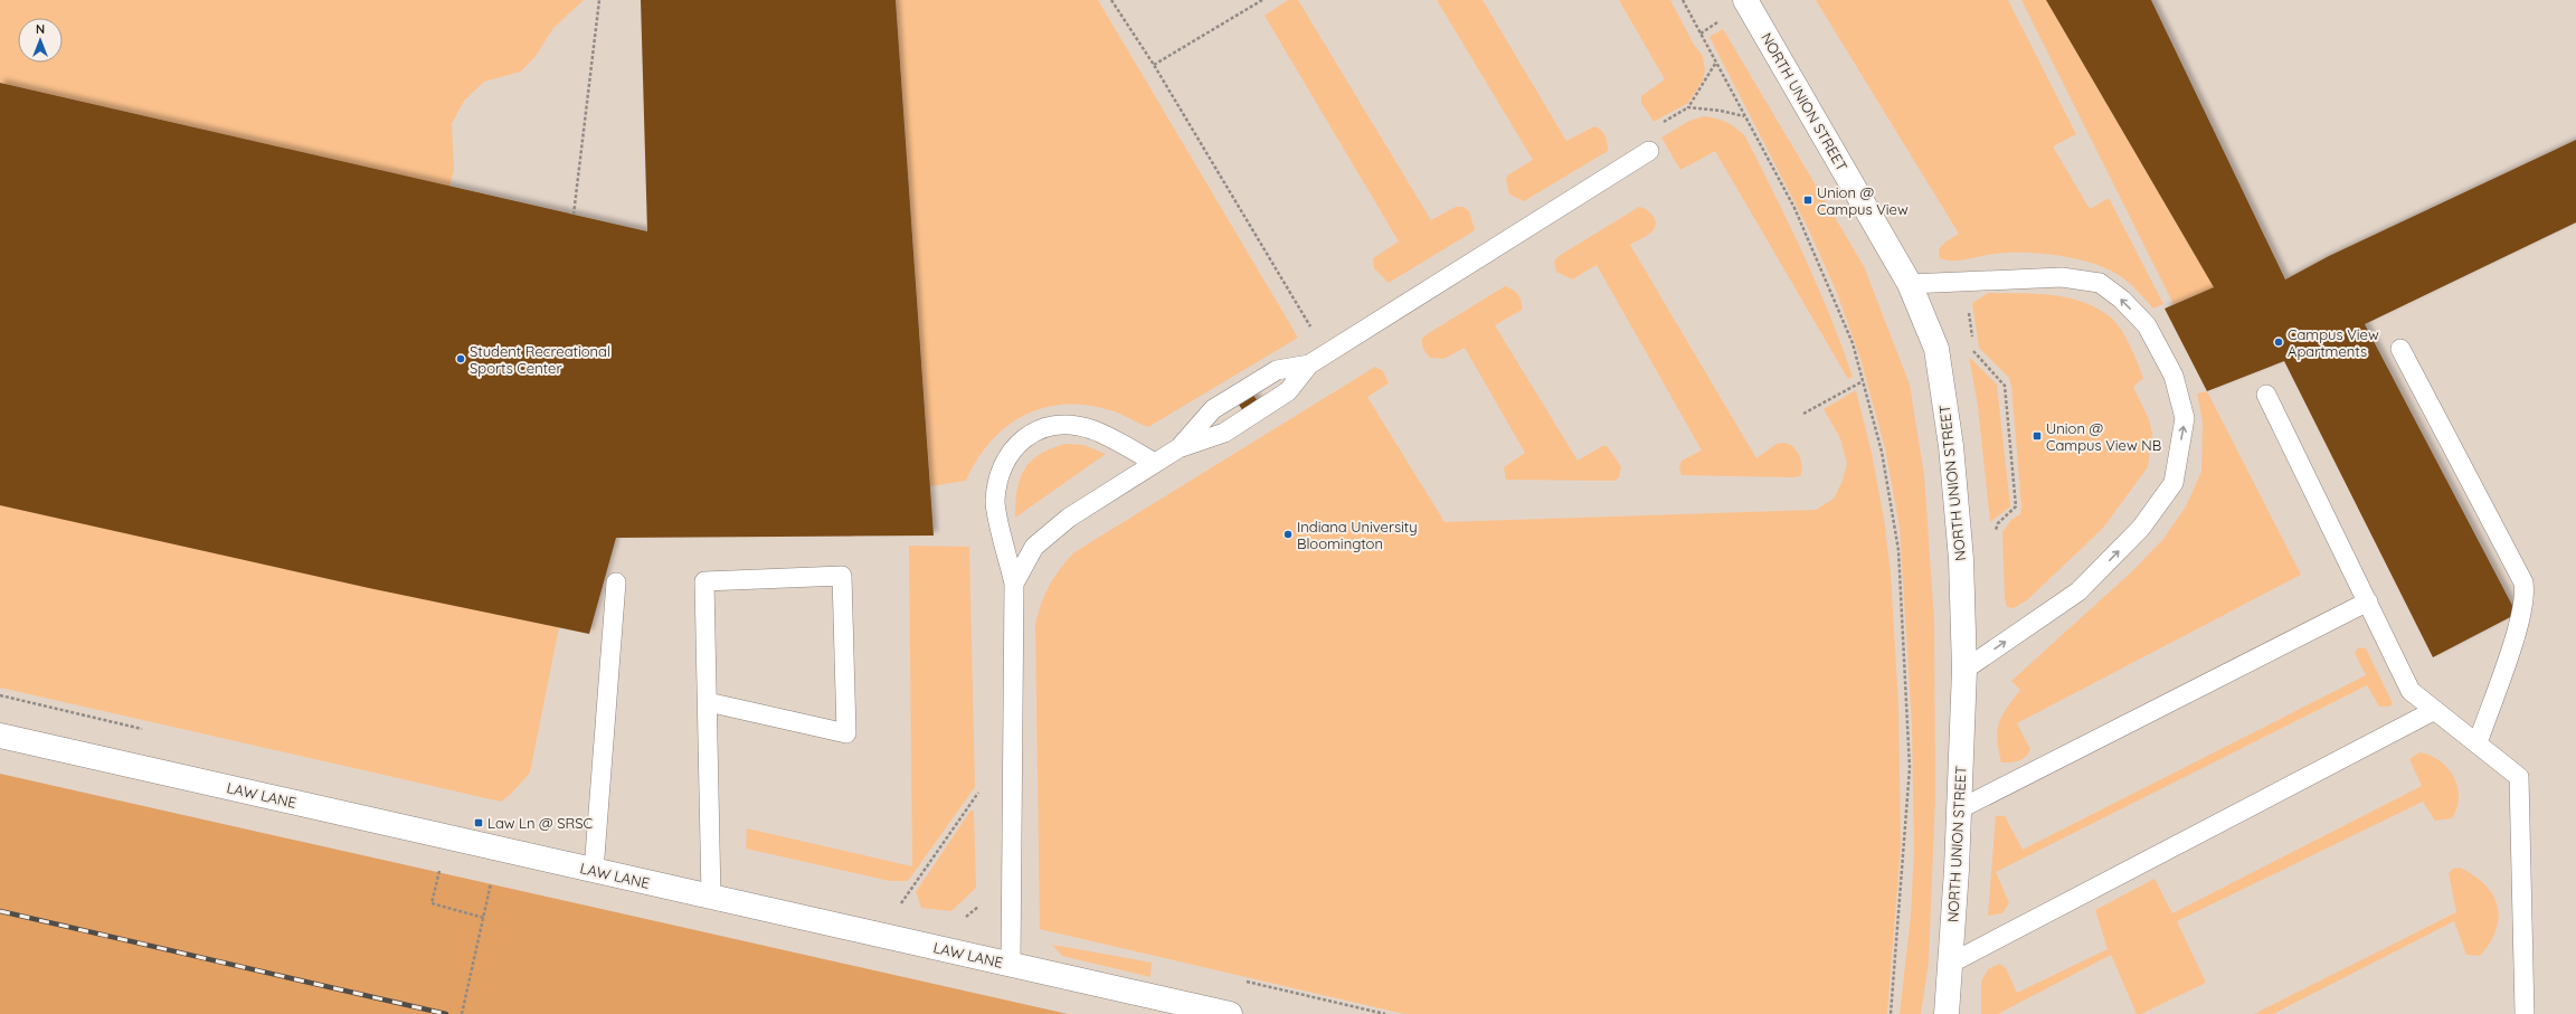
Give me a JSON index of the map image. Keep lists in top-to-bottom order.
{
  "streets": {
    "street": ["NORTH UNION STREET", "LAW LANE"]
  },
  "places": {
    "transit": ["Union @ Campus View", "Union @ Campus View NB", "Law Ln @ SRSC"],
    "other": ["Campus View Apartments", "Student Recreational Sports Center", "Indiana University Bloomington"]
  },
  "north": "top"
}
